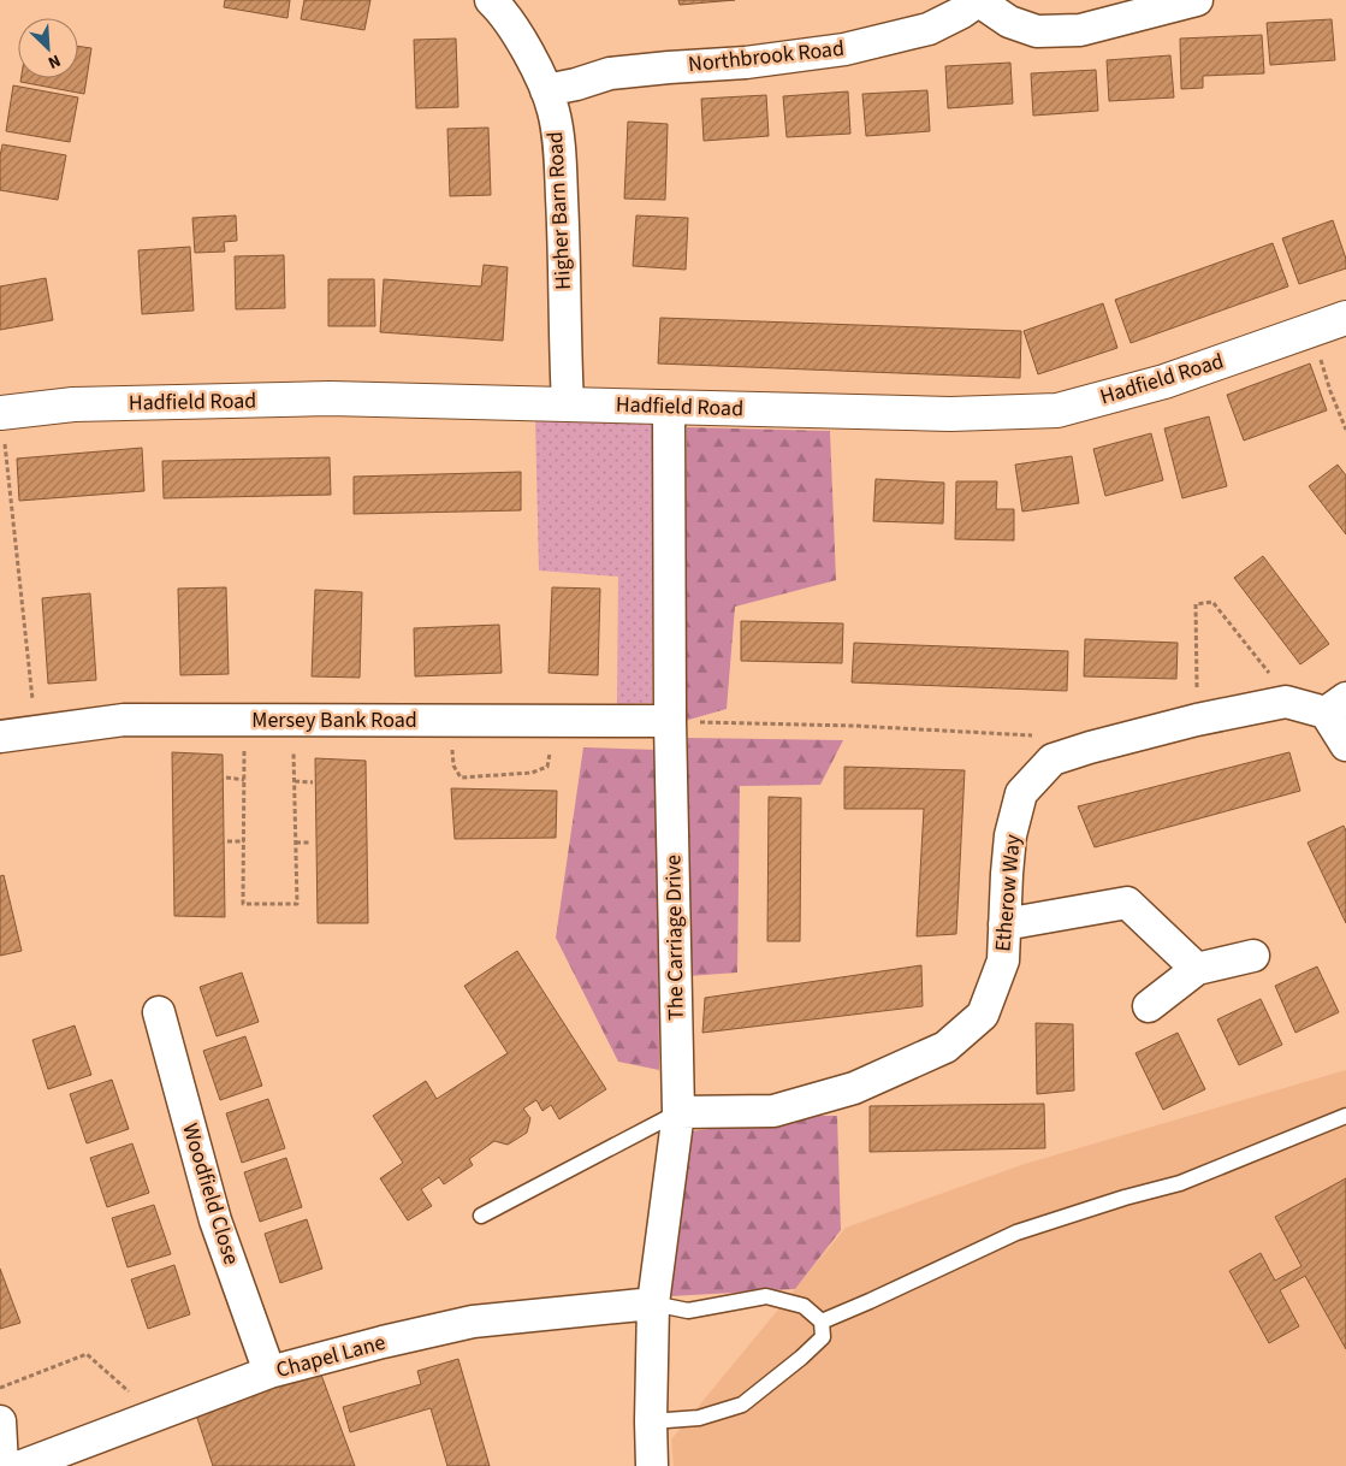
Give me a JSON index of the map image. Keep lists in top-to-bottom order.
{
  "streets": {
    "street": [
      "Northbrook Road",
      "Higher Barn Road",
      "Hadfield Road",
      "Mersey Bank Road",
      "Etherow Way",
      "The Carriage Drive",
      "Woodfield Close",
      "Chapel Lane"
    ]
  },
  "crossings": [
    ["Northbrook Road", "Higher Barn Road"],
    ["Higher Barn Road", "Hadfield Road"],
    ["Hadfield Road", "The Carriage Drive"],
    ["Mersey Bank Road", "The Carriage Drive"],
    ["Etherow Way", "The Carriage Drive"],
    ["The Carriage Drive", "Chapel Lane"],
    ["Woodfield Close", "Chapel Lane"]
  ],
  "north": "bottom right"
}
